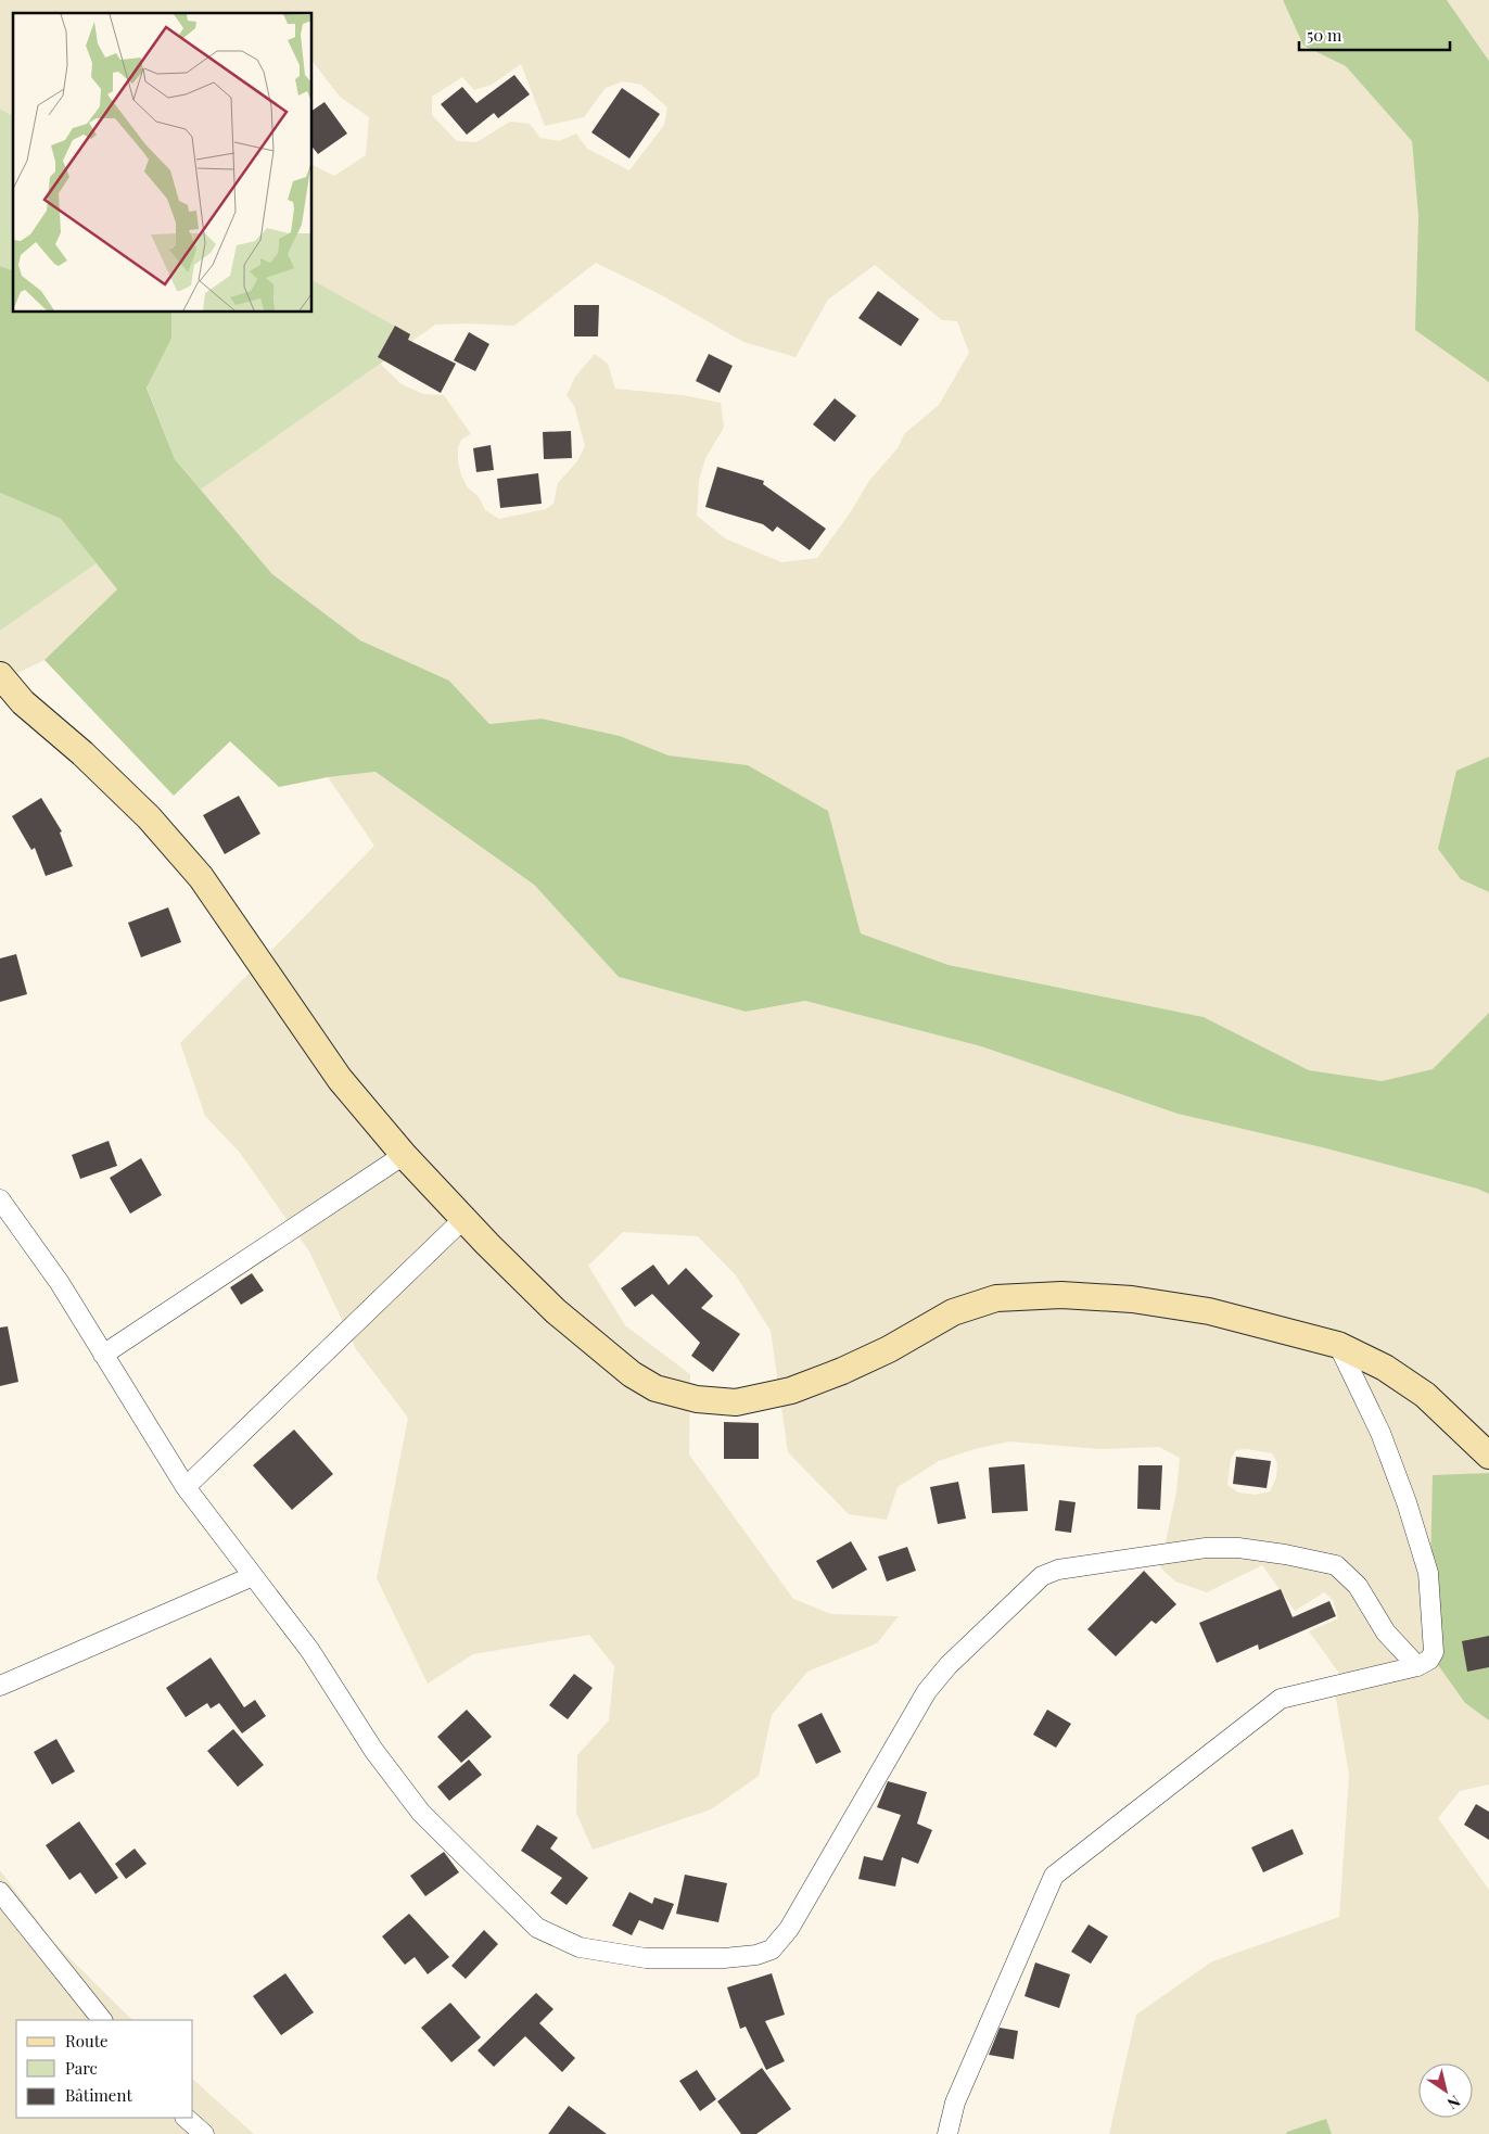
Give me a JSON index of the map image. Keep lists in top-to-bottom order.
{
  "legend": ["Route", "Parc", "Bâtiment"],
  "scale_bar": "50 m",
  "north": "bottom right"
}
